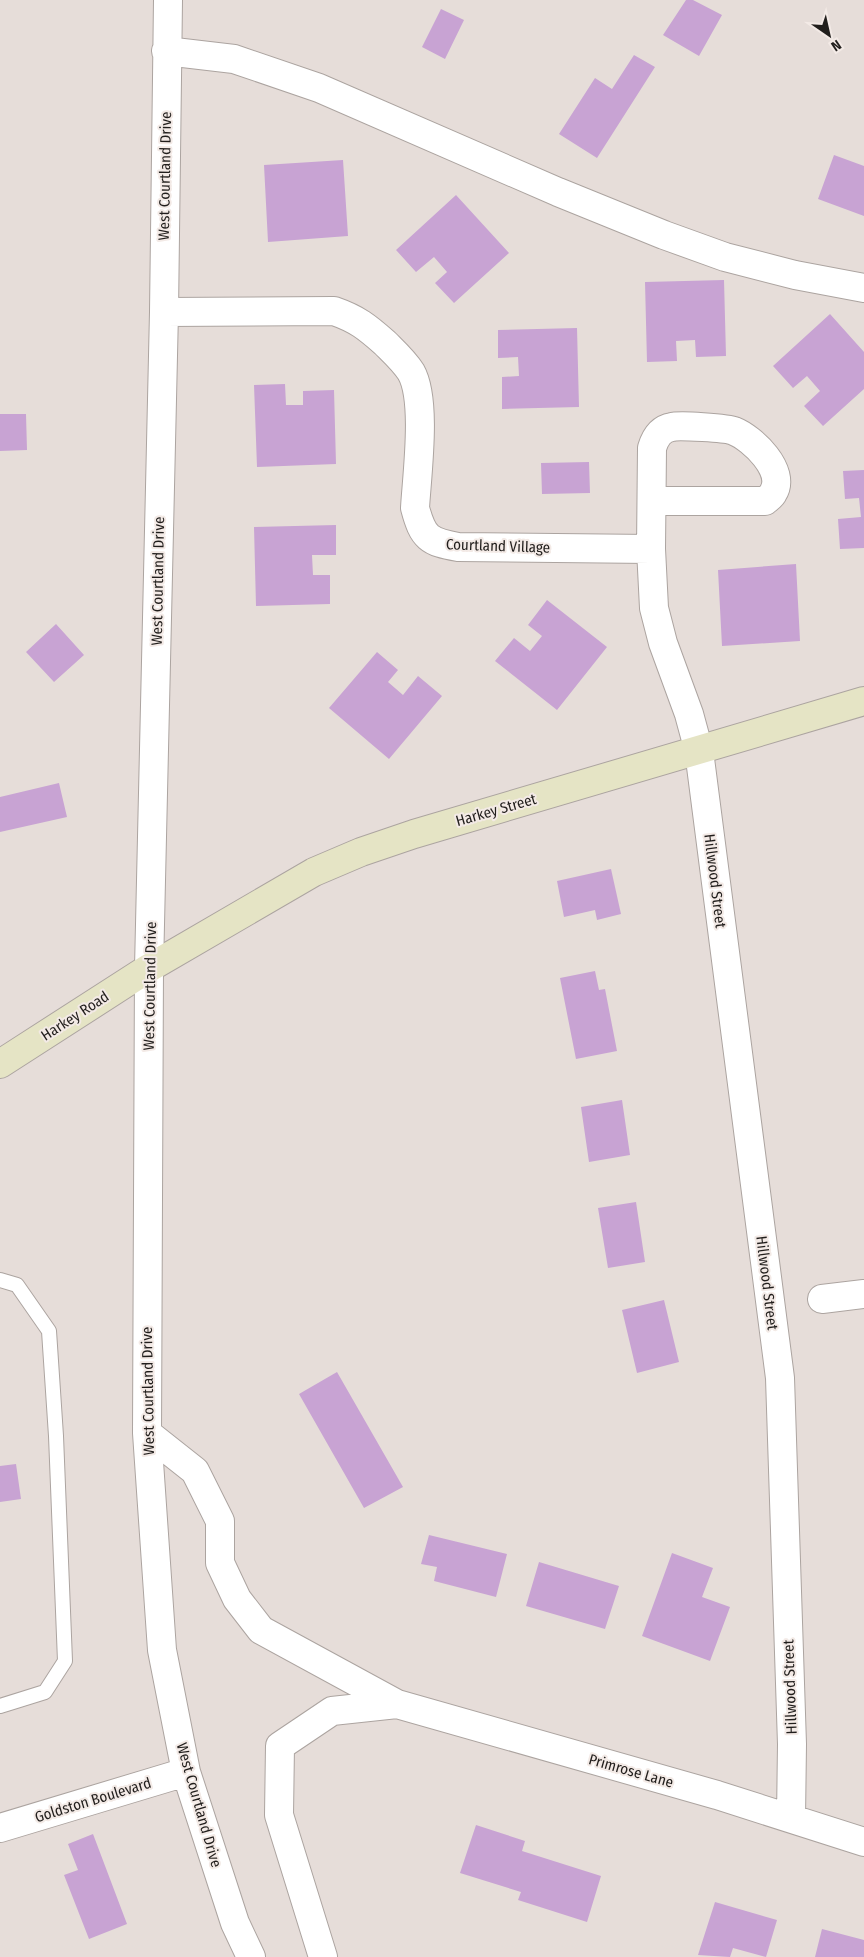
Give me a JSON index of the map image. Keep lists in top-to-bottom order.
{
  "streets": {
    "street": [
      "West Courtland Drive",
      "Courtland Village",
      "Harkey Street",
      "Hillwood Street",
      "Harkey Road",
      "Primrose Lane",
      "Goldston Boulevard"
    ]
  },
  "crossings": [
    ["West Courtland Drive", "Courtland Village"],
    ["West Courtland Drive", "Harkey Street"],
    ["West Courtland Drive", "Harkey Road"],
    ["West Courtland Drive", "Primrose Lane"],
    ["West Courtland Drive", "Goldston Boulevard"],
    ["Harkey Street", "Hillwood Street"],
    ["Harkey Street", "Harkey Road"],
    ["Hillwood Street", "Primrose Lane"]
  ],
  "north": "bottom right"
}
